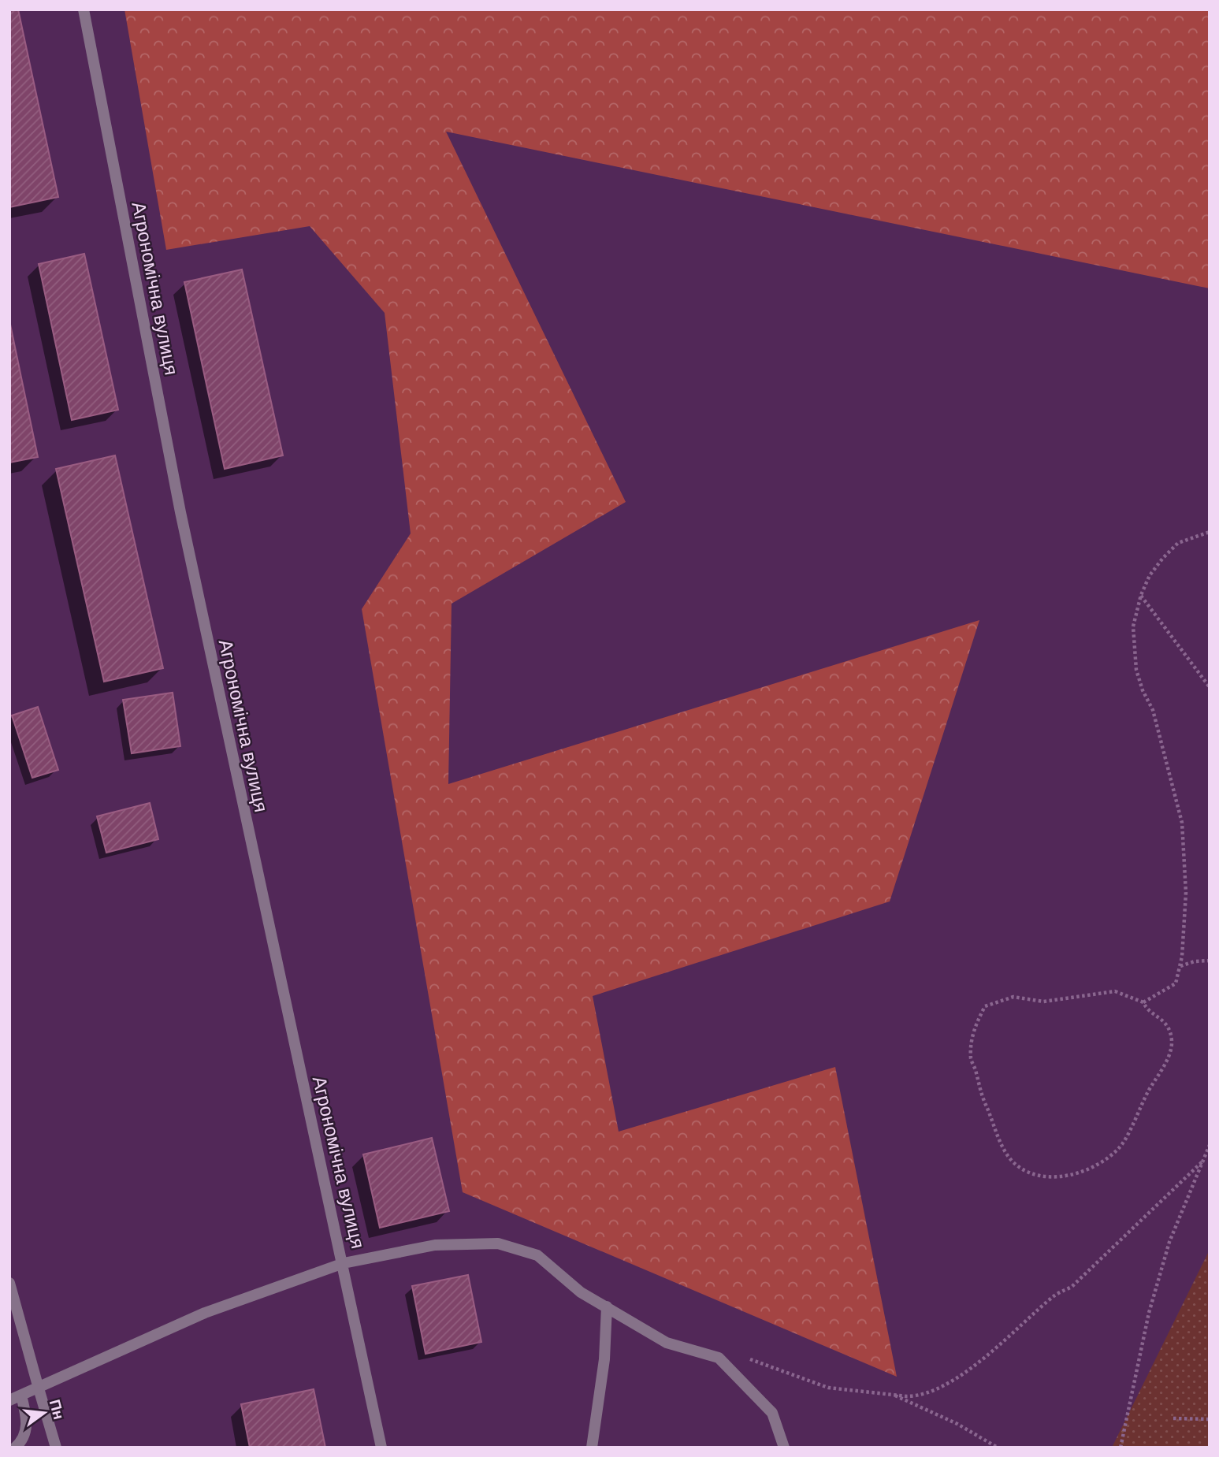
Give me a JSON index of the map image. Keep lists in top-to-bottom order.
{
  "streets": {
    "street": ["Агрономічна вулиця"]
  },
  "north": "right"
}
